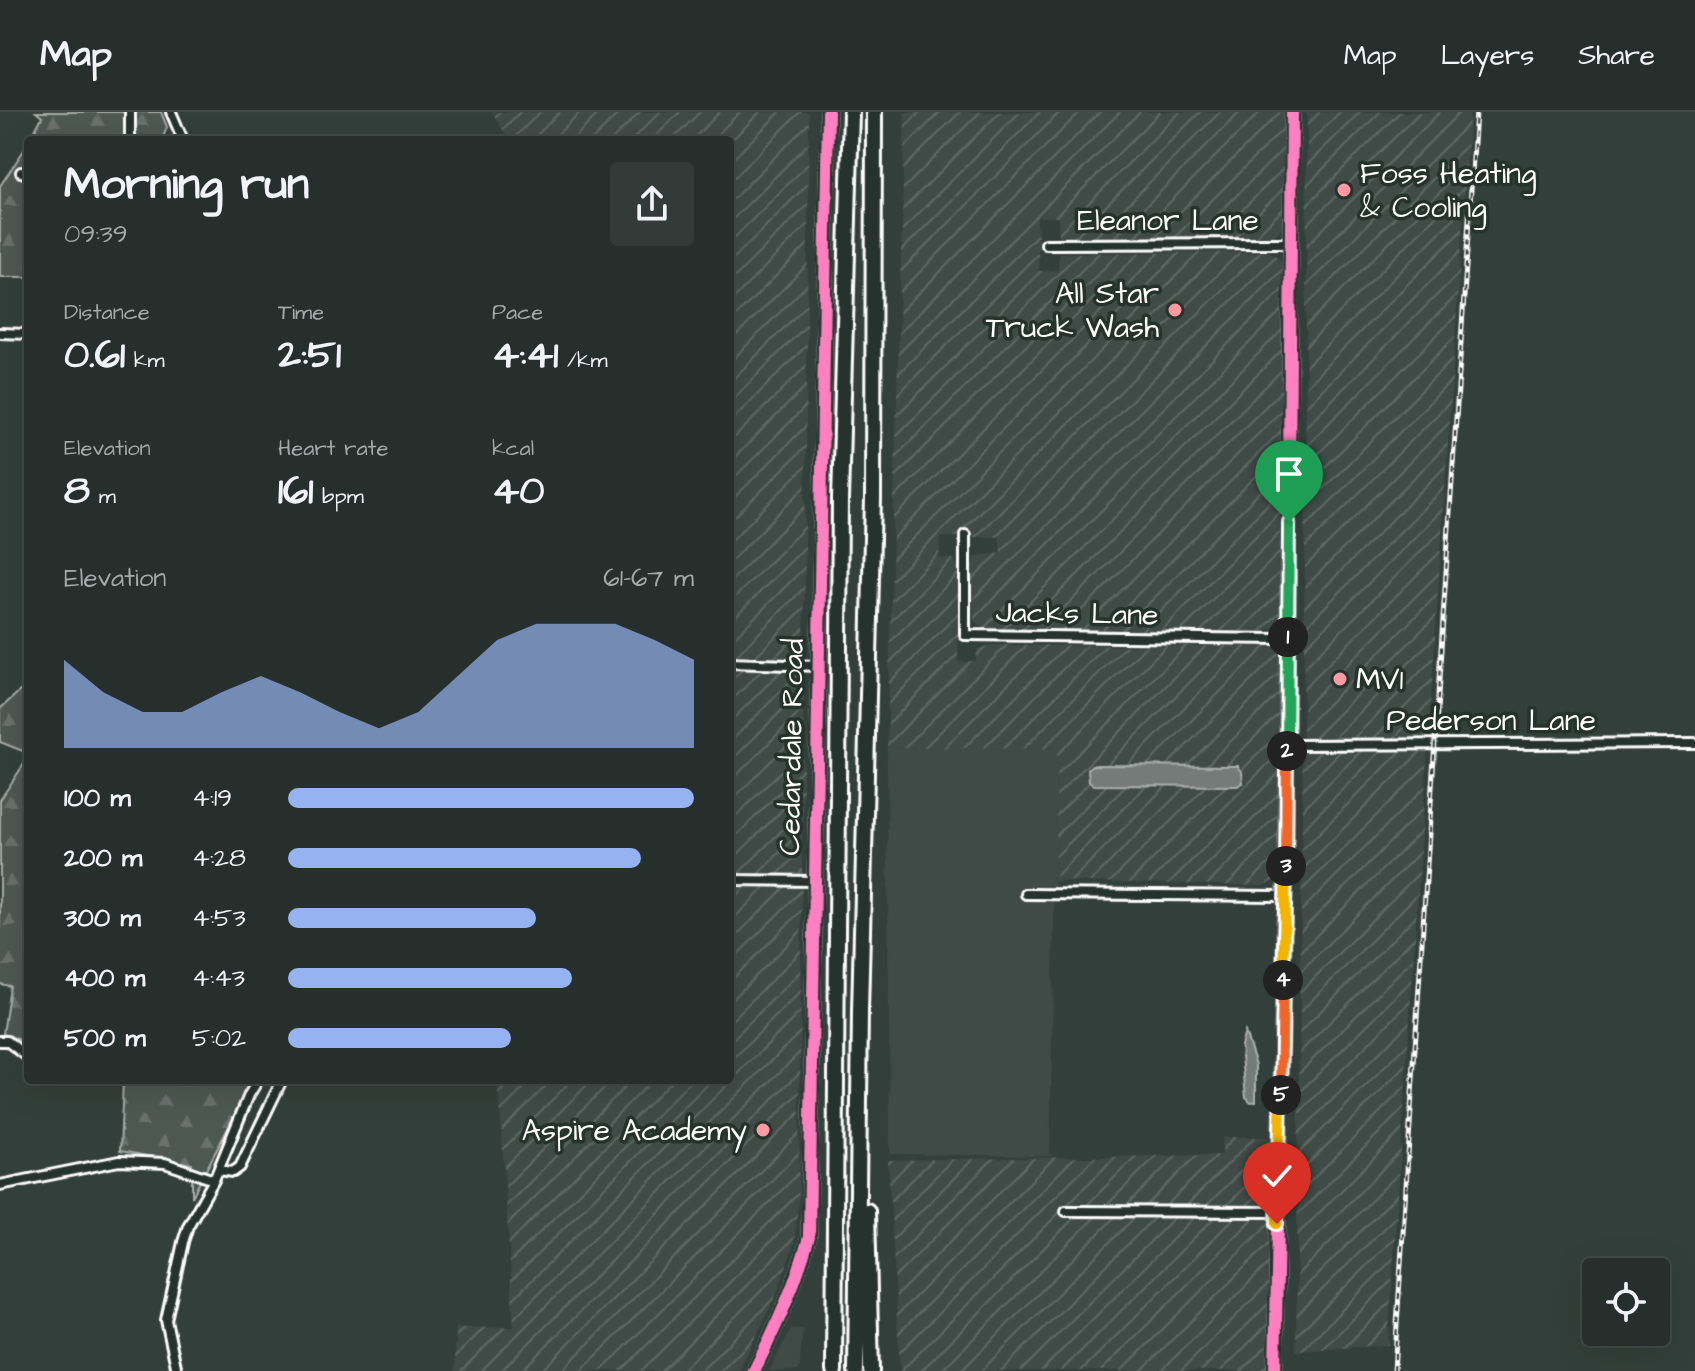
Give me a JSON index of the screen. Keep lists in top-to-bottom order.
{
  "streets": {
    "street": [
      "Eleanor Lane",
      "Jacks Lane",
      "Pederson Lane",
      "Cedardale Road"
    ]
  },
  "places": [
    "Foss Heating & Cooling",
    "All Star Truck Wash",
    "MV1",
    "Aspire Academy"
  ],
  "page": {
    "header": "Map",
    "nav": ["Map", "Layers", "Share"],
    "heading": ["Morning run", "09:39"],
    "stats": [
      ["Distance", "0.61 km"],
      ["Time", "2:51"],
      ["Pace", "4:41 /km"],
      ["Elevation", "8 m"],
      ["Heart rate", "161 bpm"],
      ["kcal", "40"]
    ],
    "chart": ["Elevation", "61–67 m"],
    "pins": [
      "1",
      "2",
      "3",
      "4",
      "5"
    ],
    "list": [
      {
        "name": "100 m",
        "note": "4:19"
      },
      {
        "name": "200 m",
        "note": "4:28"
      },
      {
        "name": "300 m",
        "note": "4:53"
      },
      {
        "name": "400 m",
        "note": "4:43"
      },
      {
        "name": "500 m",
        "note": "5:02"
      }
    ]
  }
}
